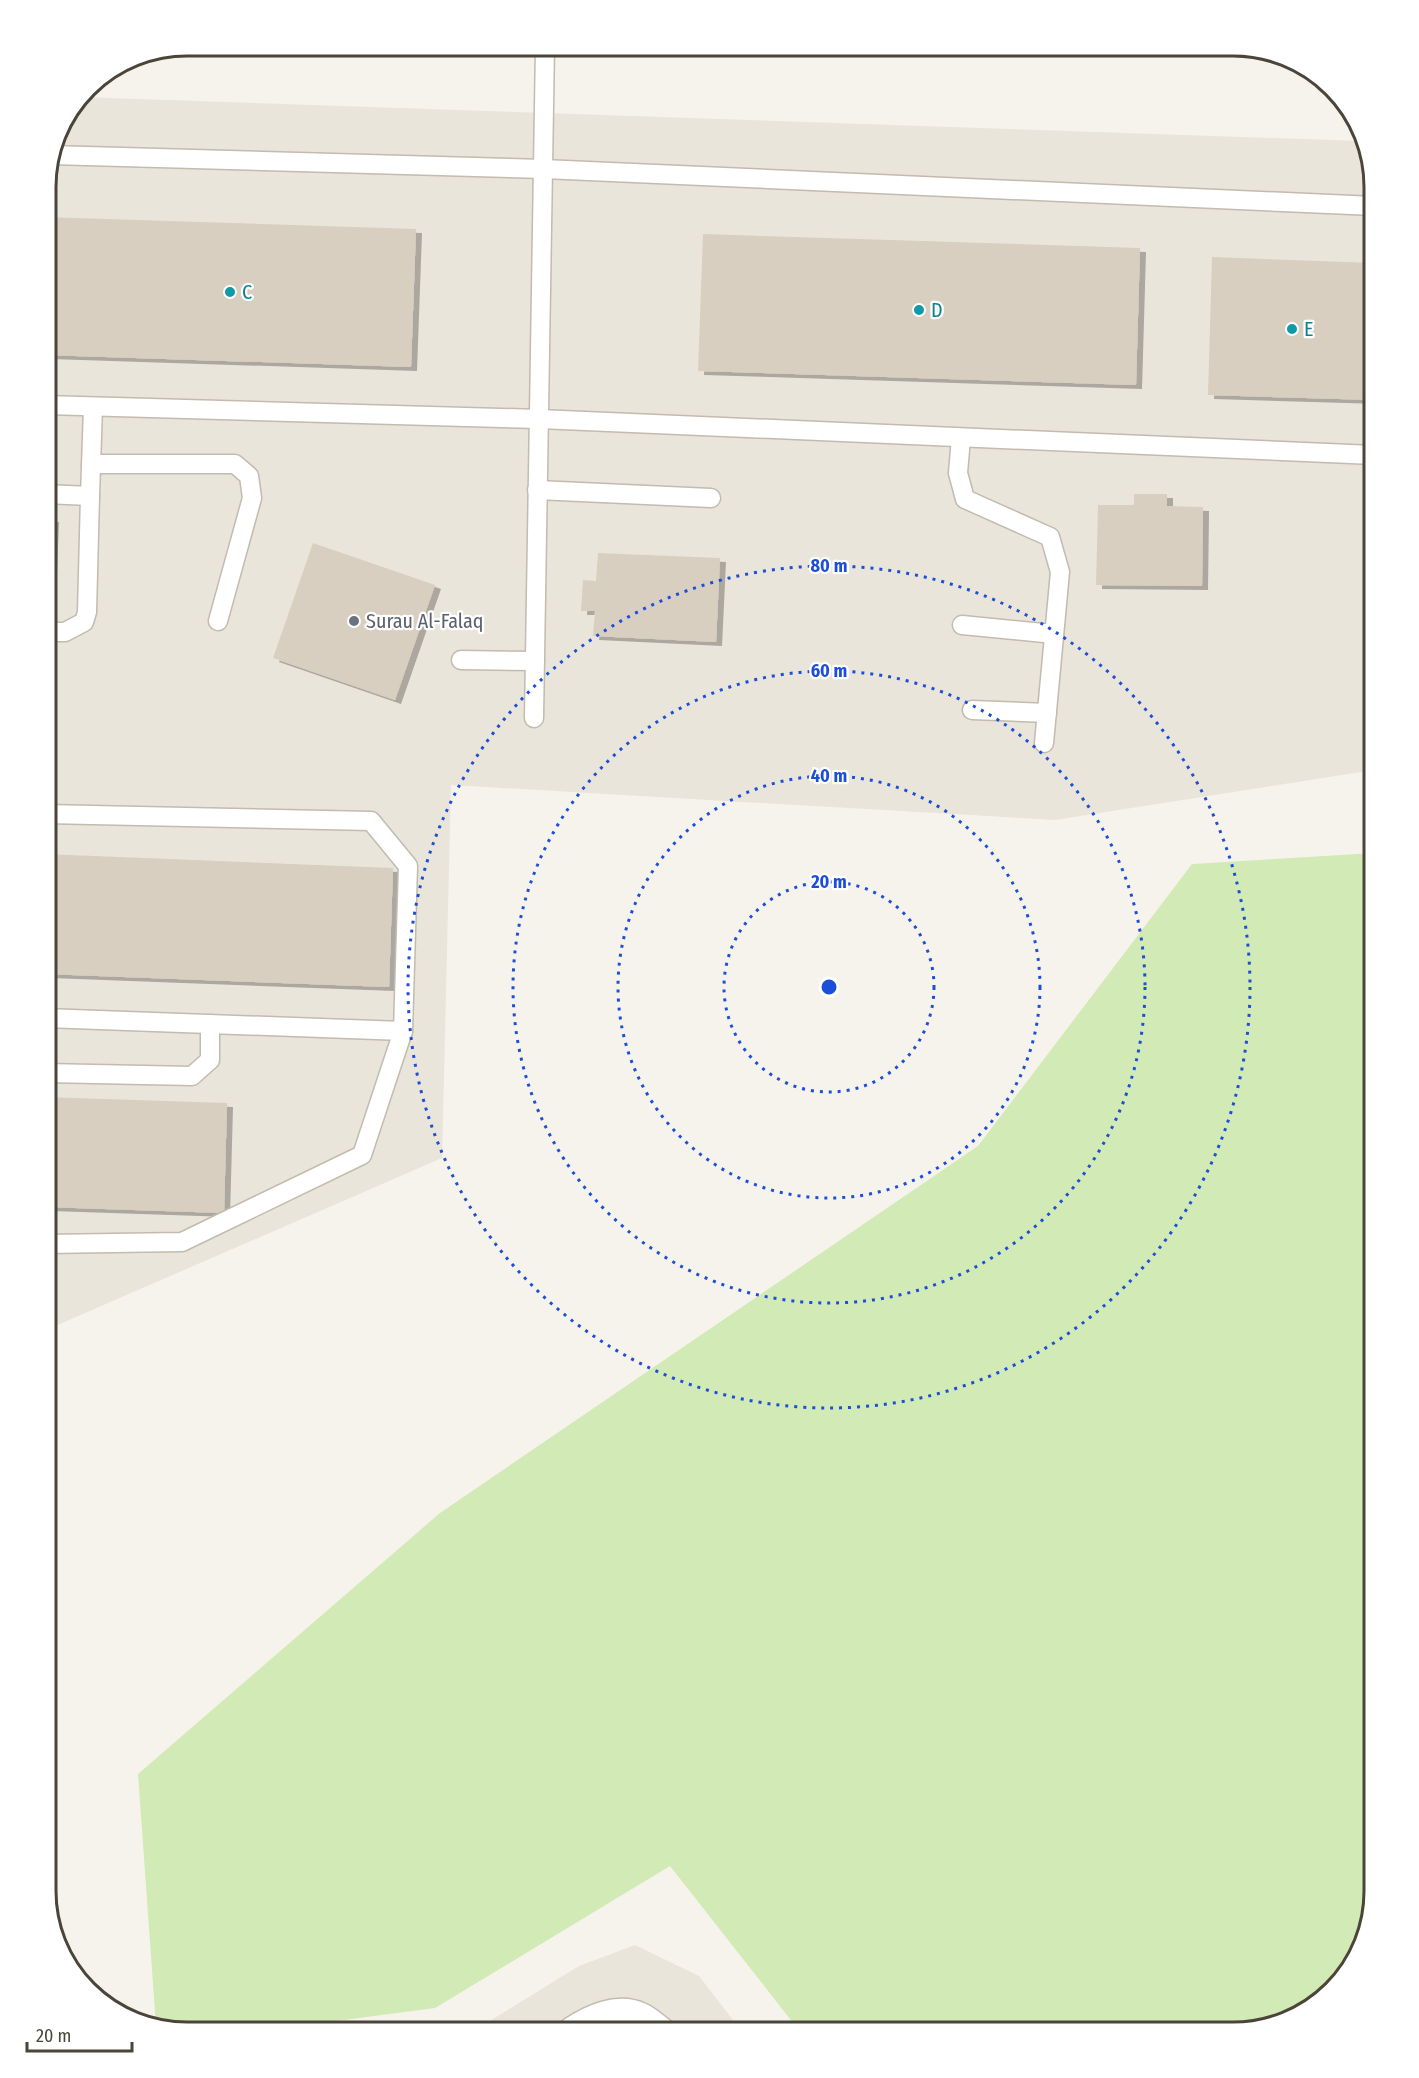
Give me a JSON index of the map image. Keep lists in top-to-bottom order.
{
  "places": [
    "C",
    "D",
    "E",
    "Surau Al-Falaq"
  ],
  "scale_bar": "20 m",
  "rings": [
    "80 m",
    "60 m",
    "40 m",
    "20 m"
  ]
}
